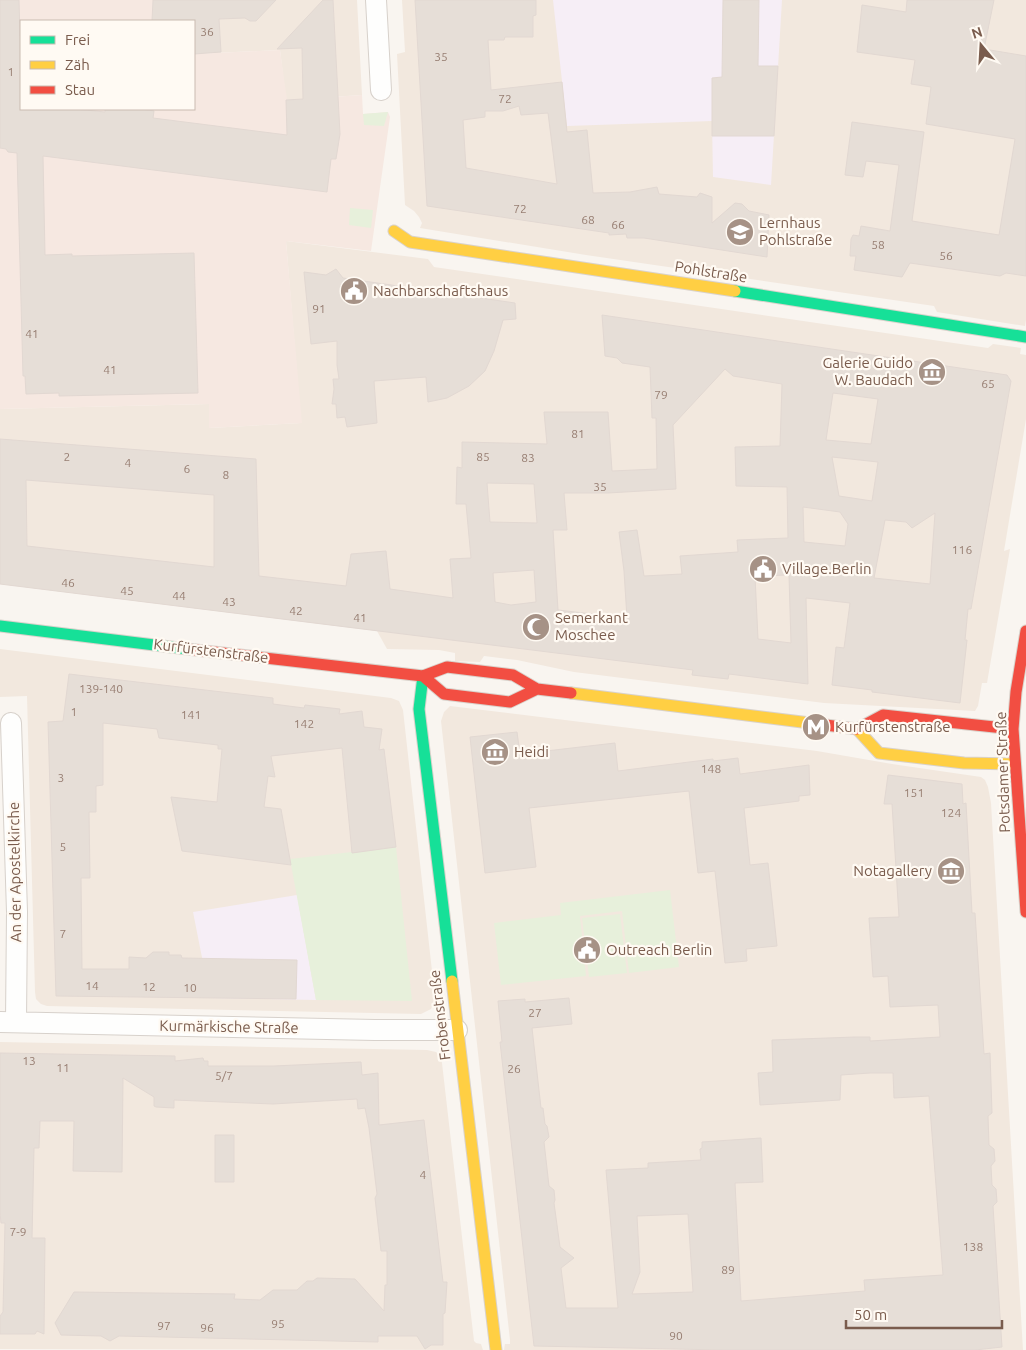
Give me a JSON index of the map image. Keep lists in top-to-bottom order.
{
  "streets": {
    "street": [
      "Pohlstraße",
      "Kurfürstenstraße",
      "Potsdamer Straße",
      "An der Apostelkirche",
      "Frobenstraße",
      "Kurmärkische Straße"
    ]
  },
  "crossings": [
    ["Kurfürstenstraße", "Frobenstraße"],
    ["An der Apostelkirche", "Kurmärkische Straße"],
    ["Frobenstraße", "Kurmärkische Straße"]
  ],
  "places": {
    "school or university": ["Lernhaus Pohlstraße"],
    "public building": ["Nachbarschaftshaus", "Village.Berlin", "Outreach Berlin"],
    "museum": ["Galerie Guido W. Baudach", "Heidi", "Notagallery"],
    "mosque": ["Semerkant Moschee"],
    "metro station": ["Kurfürstenstraße"]
  },
  "house_numbers": [
    "36",
    "35",
    "1",
    "72",
    "72",
    "68",
    "66",
    "58",
    "56",
    "91",
    "41",
    "41",
    "65",
    "79",
    "81",
    "2",
    "85",
    "83",
    "4",
    "6",
    "8",
    "35",
    "116",
    "46",
    "45",
    "44",
    "43",
    "42",
    "41",
    "139-140",
    "1",
    "141",
    "142",
    "148",
    "3",
    "151",
    "124",
    "5",
    "7",
    "14",
    "12",
    "10",
    "27",
    "13",
    "11",
    "26",
    "5/7",
    "4",
    "7-9",
    "138",
    "89",
    "95",
    "97",
    "96",
    "90"
  ],
  "legend": ["Frei", "Zäh", "Stau"],
  "scale_bar": "50 m",
  "north": "top"
}
